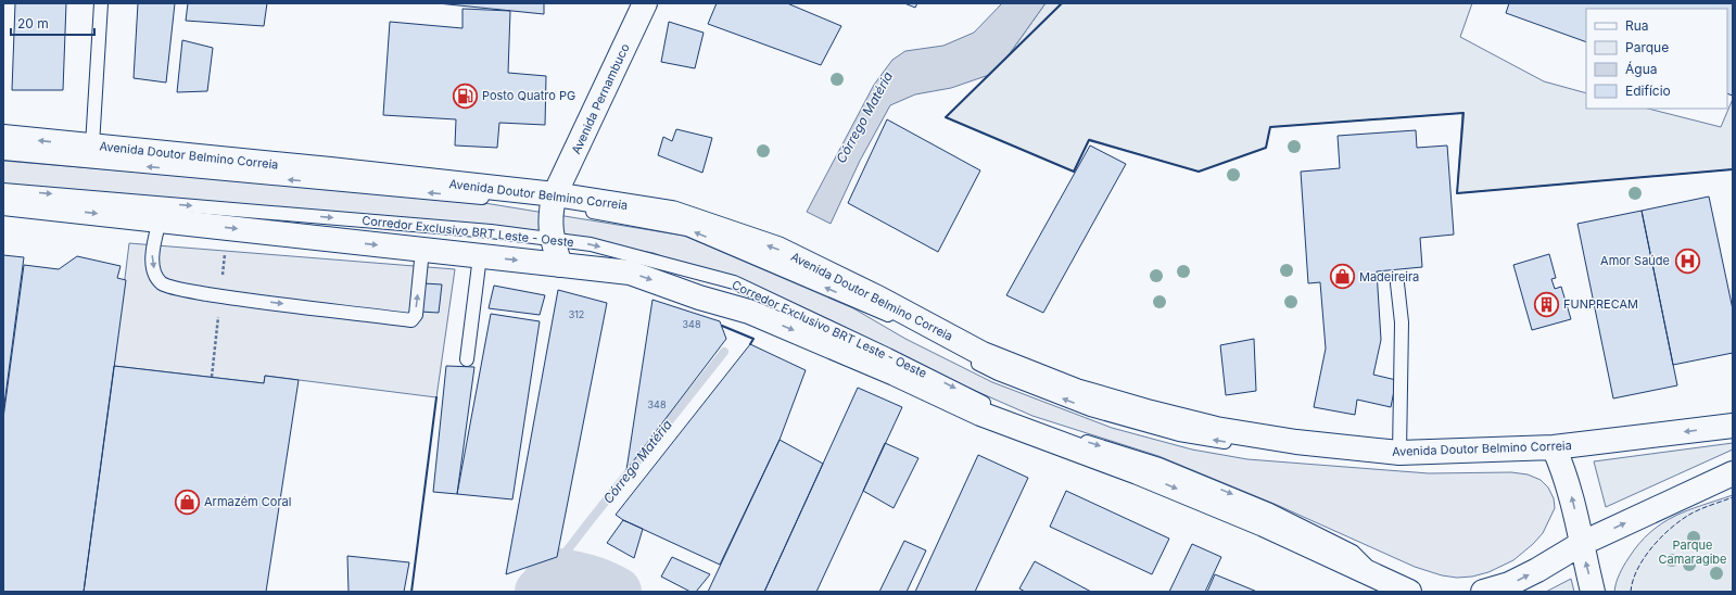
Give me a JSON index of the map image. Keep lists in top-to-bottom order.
{
  "streets": {
    "main road": ["Avenida Pernambuco", "Avenida Doutor Belmino Correia"],
    "lane": ["Corredor Exclusivo BRT Leste - Oeste"]
  },
  "crossings": [
    ["Avenida Pernambuco", "Avenida Doutor Belmino Correia"],
    ["Avenida Pernambuco", "Corredor Exclusivo BRT Leste - Oeste"]
  ],
  "water": ["Córrego Matéria"],
  "parks": ["Parque Camaragibe"],
  "places": {
    "fuel station": ["Posto Quatro PG"],
    "hospital": ["Amor Saúde"],
    "shop": ["Madeireira", "Armazém Coral"],
    "building": ["FUNPRECAM"]
  },
  "house_numbers": ["312", "348", "348"],
  "legend": [
    "Rua",
    "Parque",
    "Água",
    "Edifício"
  ],
  "scale_bar": "20 m"
}
